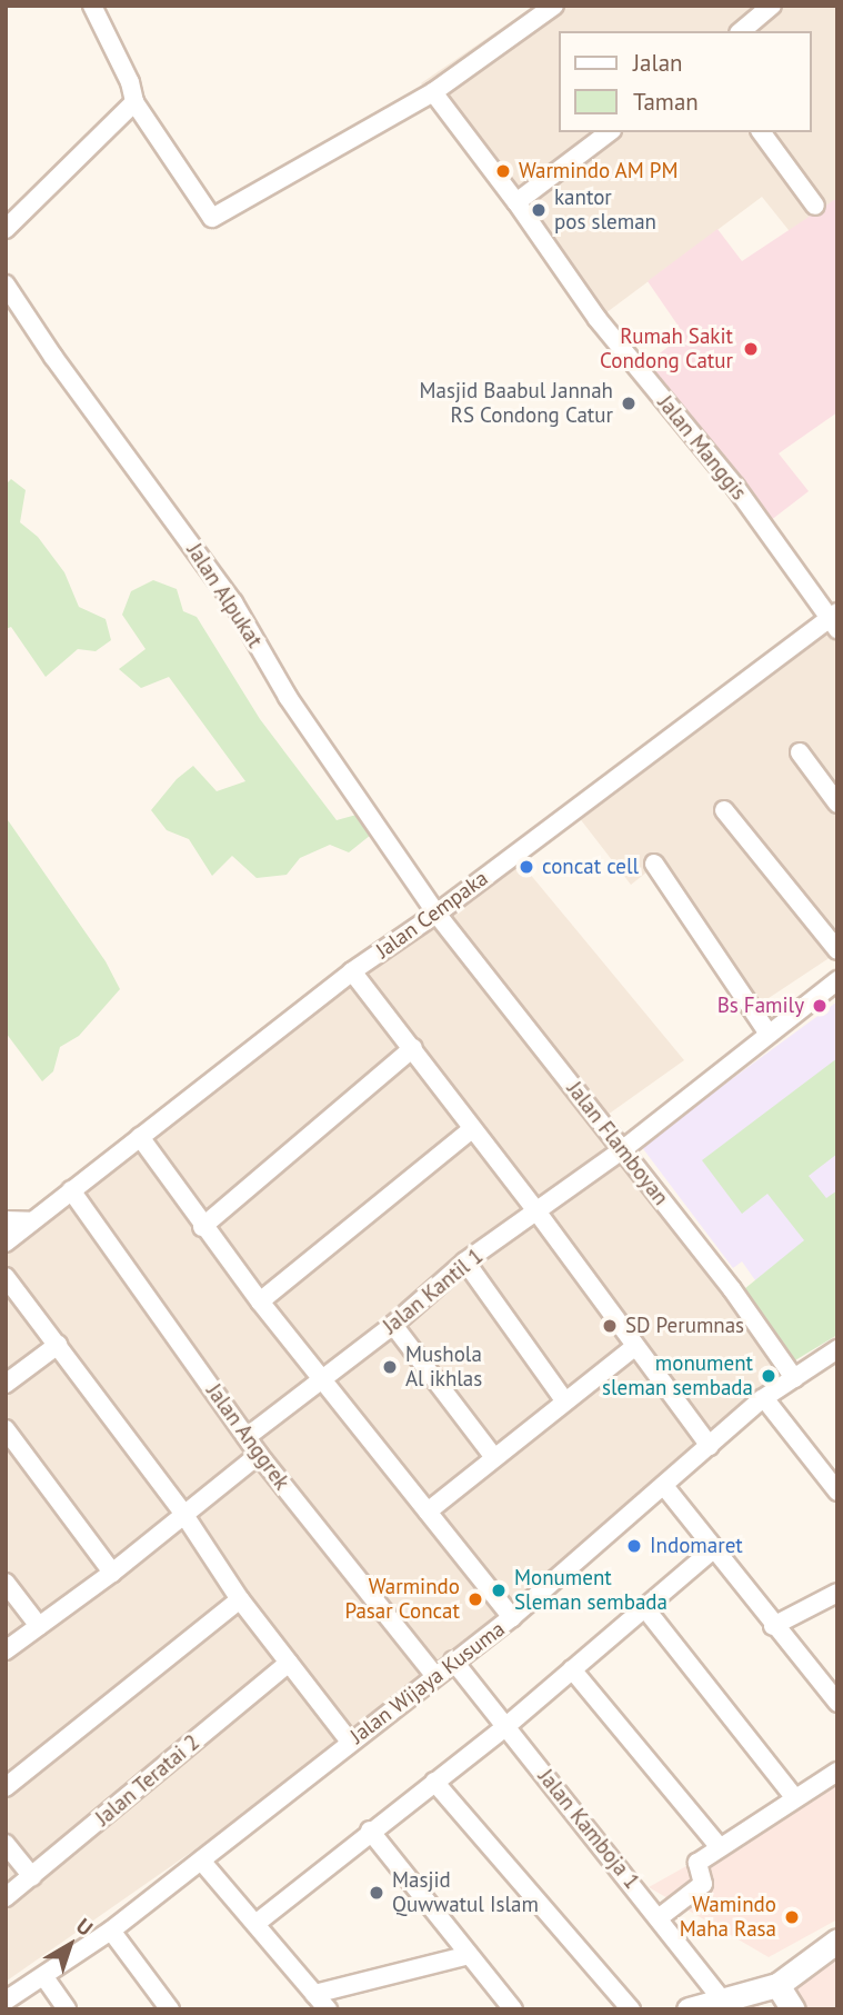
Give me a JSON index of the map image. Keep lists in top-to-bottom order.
{
  "streets": {
    "street": [
      "Jalan Manggis",
      "Jalan Alpukat",
      "Jalan Cempaka",
      "Jalan Flamboyan",
      "Jalan Kantil 1",
      "Jalan Anggrek",
      "Jalan Wijaya Kusuma",
      "Jalan Teratai 2",
      "Jalan Kamboja 1"
    ]
  },
  "crossings": [
    ["Jalan Manggis", "Jalan Cempaka"],
    ["Jalan Alpukat", "Jalan Cempaka"],
    ["Jalan Alpukat", "Jalan Flamboyan"],
    ["Jalan Cempaka", "Jalan Flamboyan"],
    ["Jalan Cempaka", "Jalan Anggrek"],
    ["Jalan Flamboyan", "Jalan Kantil 1"],
    ["Jalan Flamboyan", "Jalan Wijaya Kusuma"],
    ["Jalan Kantil 1", "Jalan Anggrek"],
    ["Jalan Anggrek", "Jalan Wijaya Kusuma"],
    ["Jalan Wijaya Kusuma", "Jalan Kamboja 1"]
  ],
  "places": [
    "Warmindo AM PM",
    "kantor pos sleman",
    "Rumah Sakit Condong Catur",
    "Masjid Baabul Jannah RS Condong Catur",
    "concat cell",
    "Bs Family",
    "SD Perumnas",
    "Mushola Al ikhlas",
    "monument sleman sembada",
    "Indomaret",
    "Monument Sleman sembada",
    "Warmindo Pasar Concat",
    "Masjid Quwwatul Islam",
    "Wamindo Maha Rasa"
  ],
  "legend": ["Jalan", "Taman"],
  "north": "top right"
}
